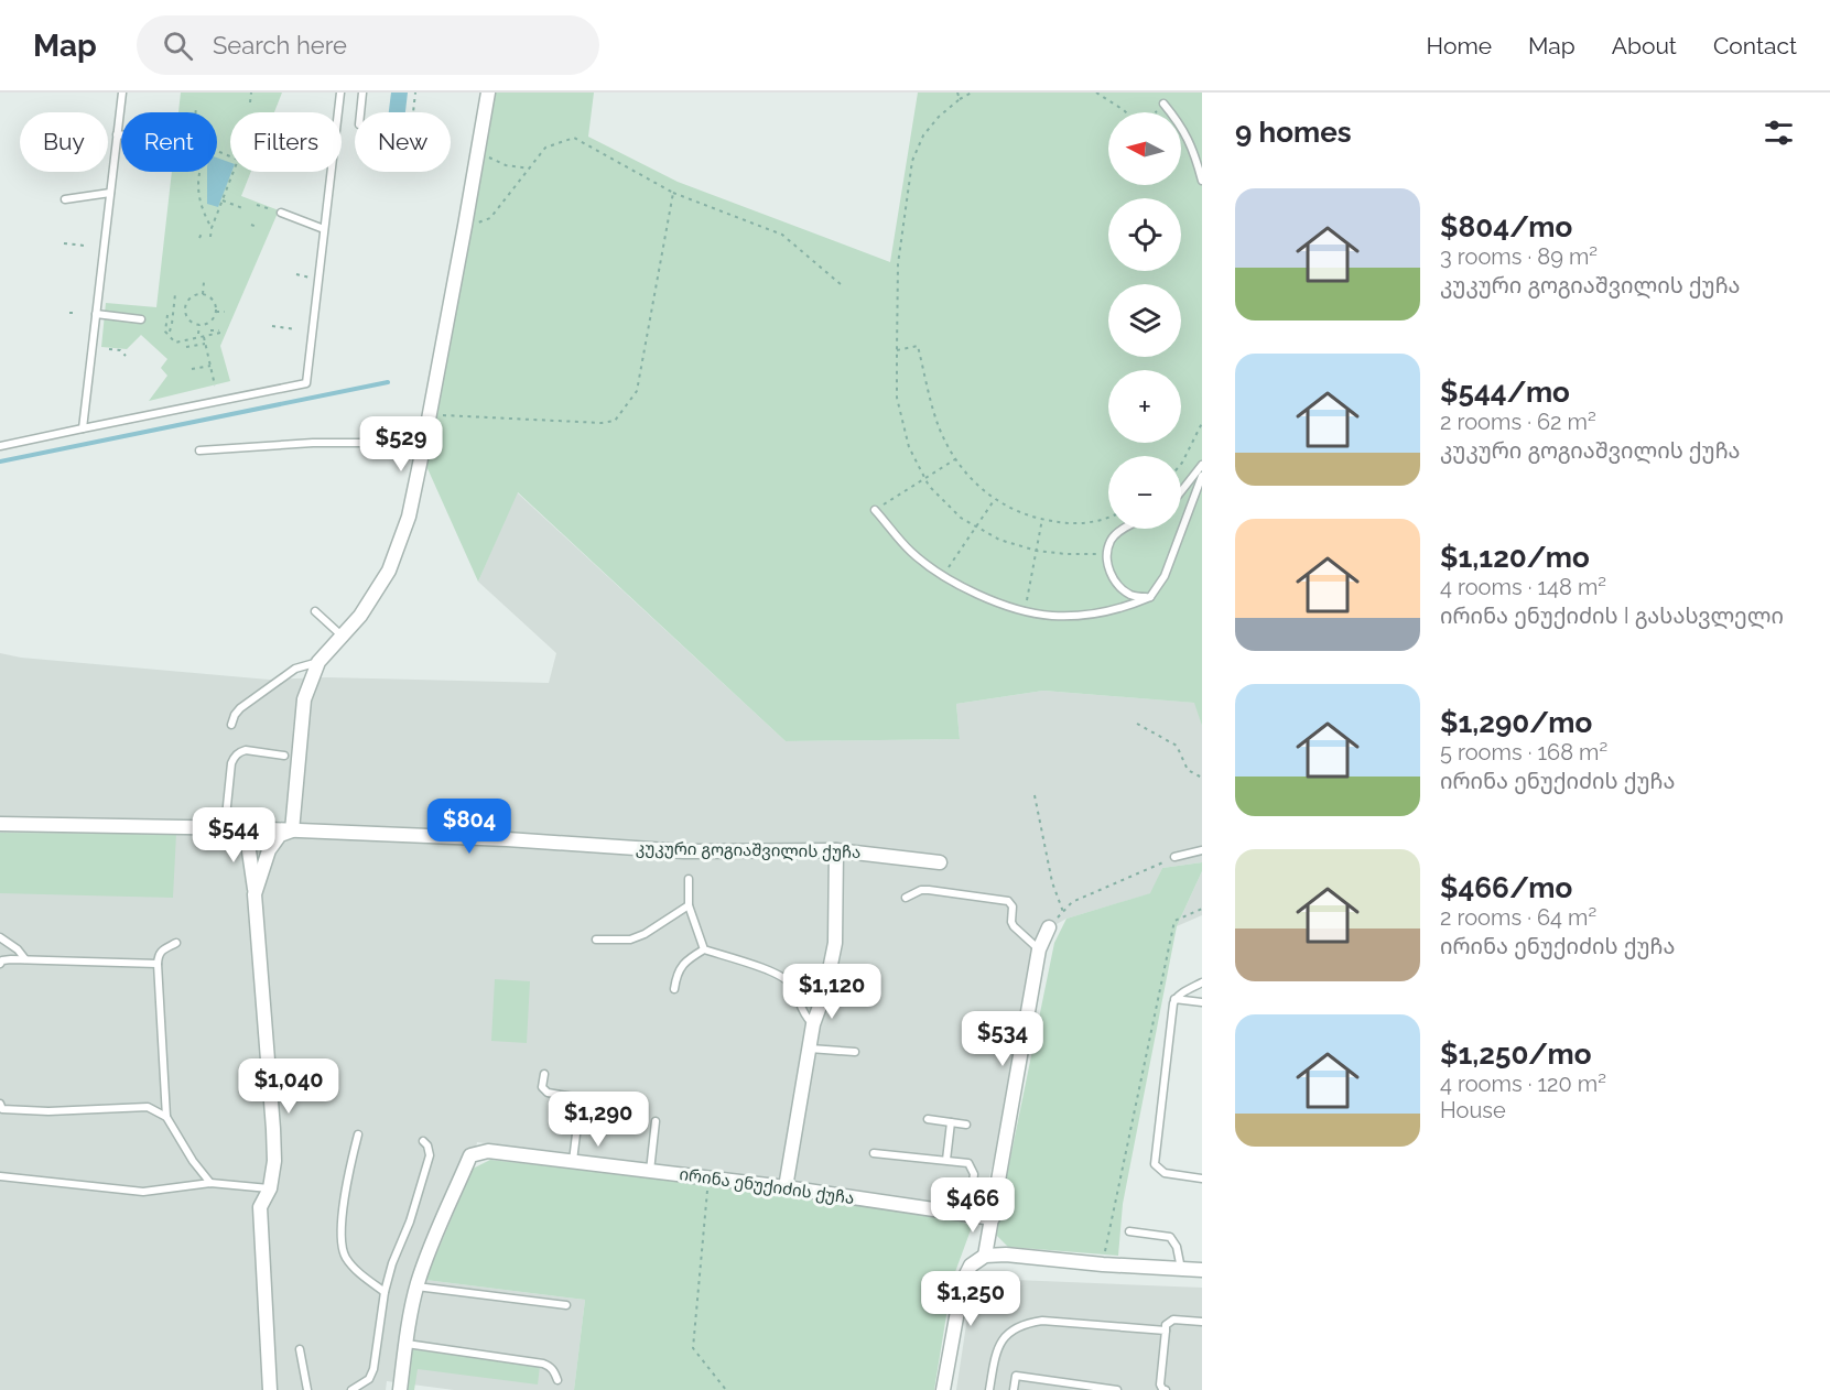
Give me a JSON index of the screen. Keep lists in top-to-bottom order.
{
  "streets": {
    "street": ["კუკური გოგიაშვილის ქუჩა", "ირინა ენუქიძის ქუჩა"]
  },
  "north": "left",
  "page": {
    "header": "Map",
    "search": "Search here",
    "nav": [
      "Home",
      "Map",
      "About",
      "Contact"
    ],
    "heading": "9 homes",
    "map_buttons": ["+", "−"],
    "chip": [
      "Buy",
      "Rent",
      "Filters",
      "New"
    ],
    "list": [
      {
        "name": "$804/mo",
        "note": "3 rooms · 89 m² · კუკური გოგიაშვილის ქუჩა"
      },
      {
        "name": "$544/mo",
        "note": "2 rooms · 62 m² · კუკური გოგიაშვილის ქუჩა"
      },
      {
        "name": "$1,120/mo",
        "note": "4 rooms · 148 m² · ირინა ენუქიძის I გასასვლელი"
      },
      {
        "name": "$1,290/mo",
        "note": "5 rooms · 168 m² · ირინა ენუქიძის ქუჩა"
      },
      {
        "name": "$466/mo",
        "note": "2 rooms · 64 m² · ირინა ენუქიძის ქუჩა"
      },
      {
        "name": "$1,250/mo",
        "note": "4 rooms · 120 m² · House"
      }
    ],
    "price": [
      "$529",
      "$804",
      "$544",
      "$1,120",
      "$534",
      "$1,040",
      "$1,290",
      "$466",
      "$1,250"
    ]
  }
}
